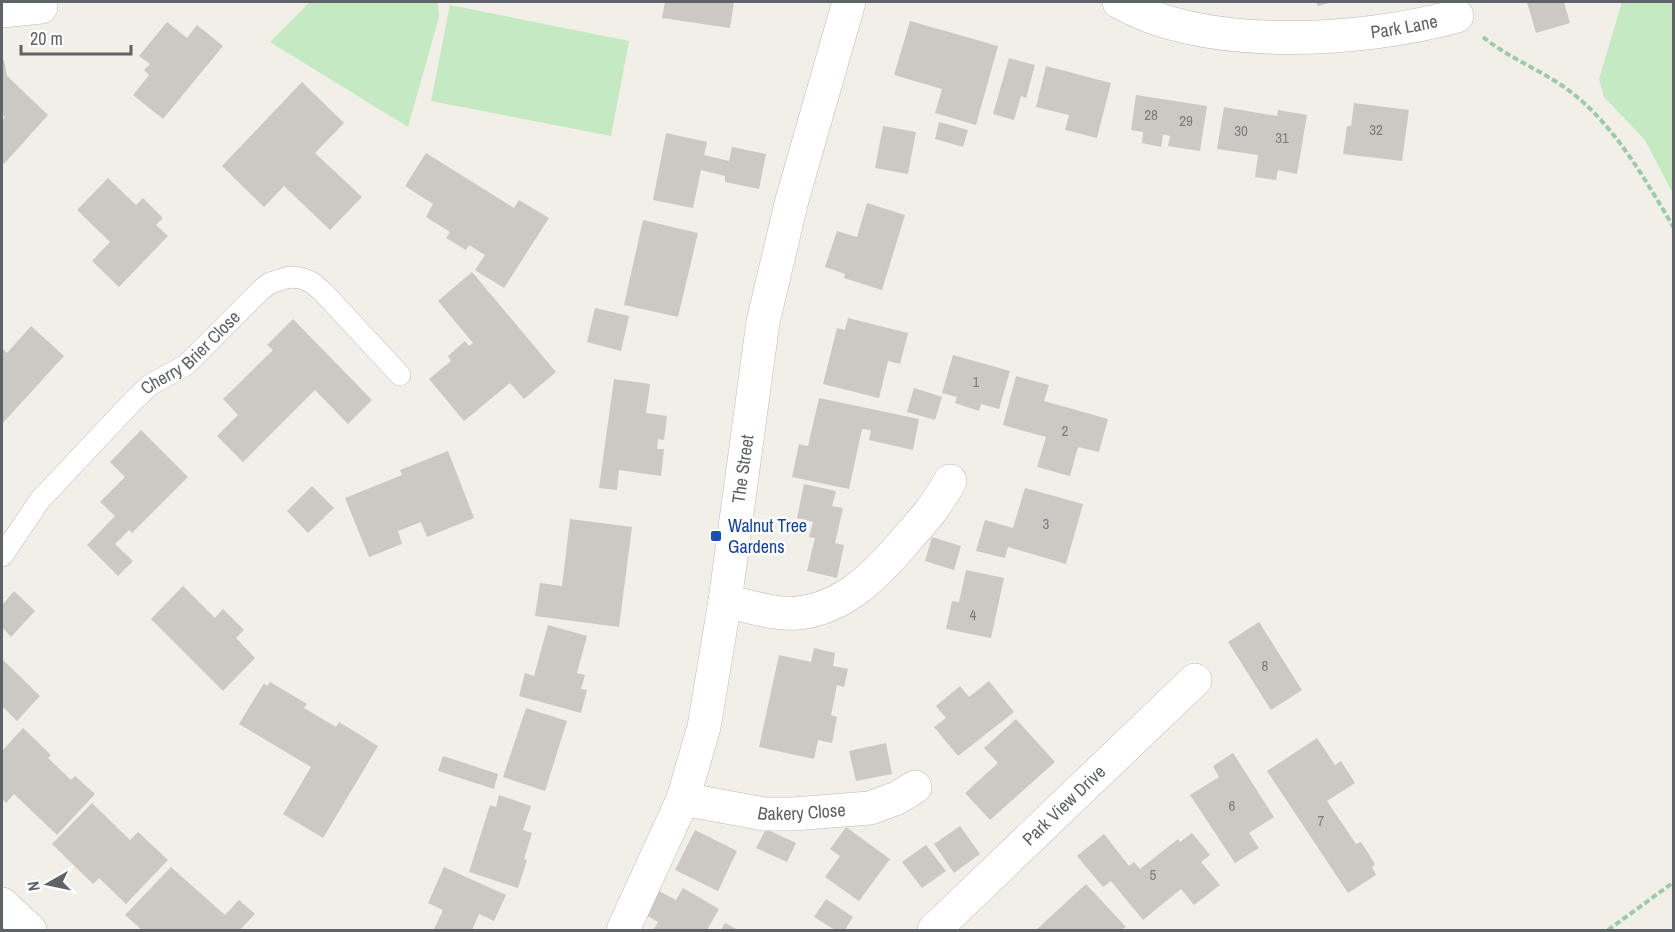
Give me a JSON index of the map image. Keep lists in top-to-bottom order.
{
  "streets": {
    "street": [
      "Park Lane",
      "The Street",
      "Park View Drive",
      "Bakery Close"
    ],
    "lane": ["Cherry Brier Close"]
  },
  "crossings": [
    ["The Street", "Bakery Close"]
  ],
  "places": {
    "transit": ["Walnut Tree Gardens"]
  },
  "house_numbers": [
    "28",
    "29",
    "32",
    "30",
    "31",
    "1",
    "2",
    "3",
    "4",
    "8",
    "6",
    "7",
    "5"
  ],
  "scale_bar": "20 m",
  "north": "left"
}
